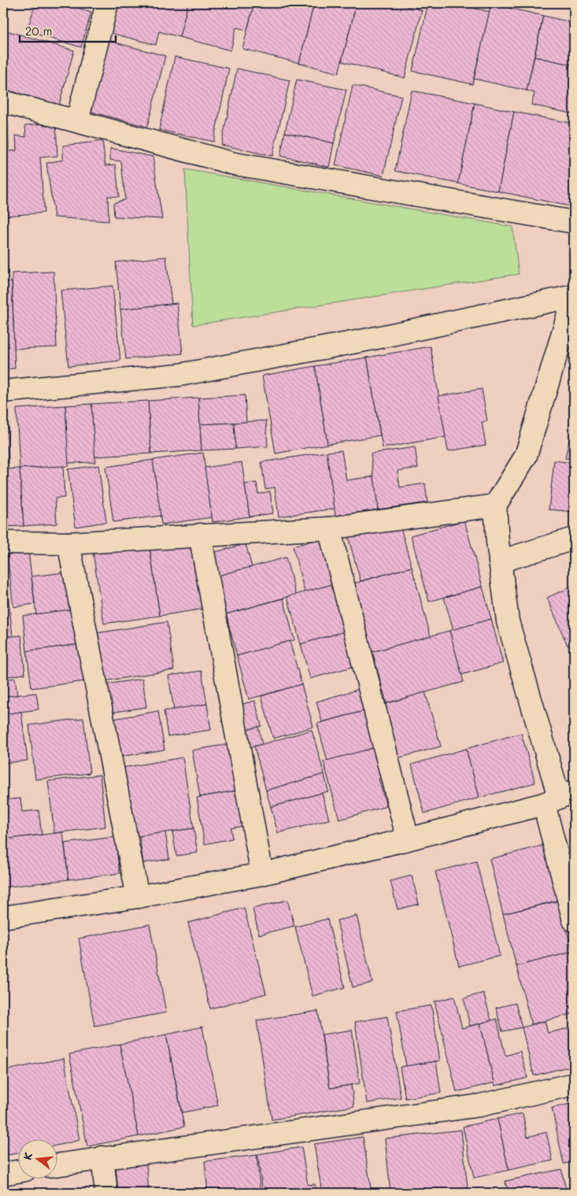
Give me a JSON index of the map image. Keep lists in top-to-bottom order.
{
  "scale_bar": "20 m",
  "north": "left"
}
